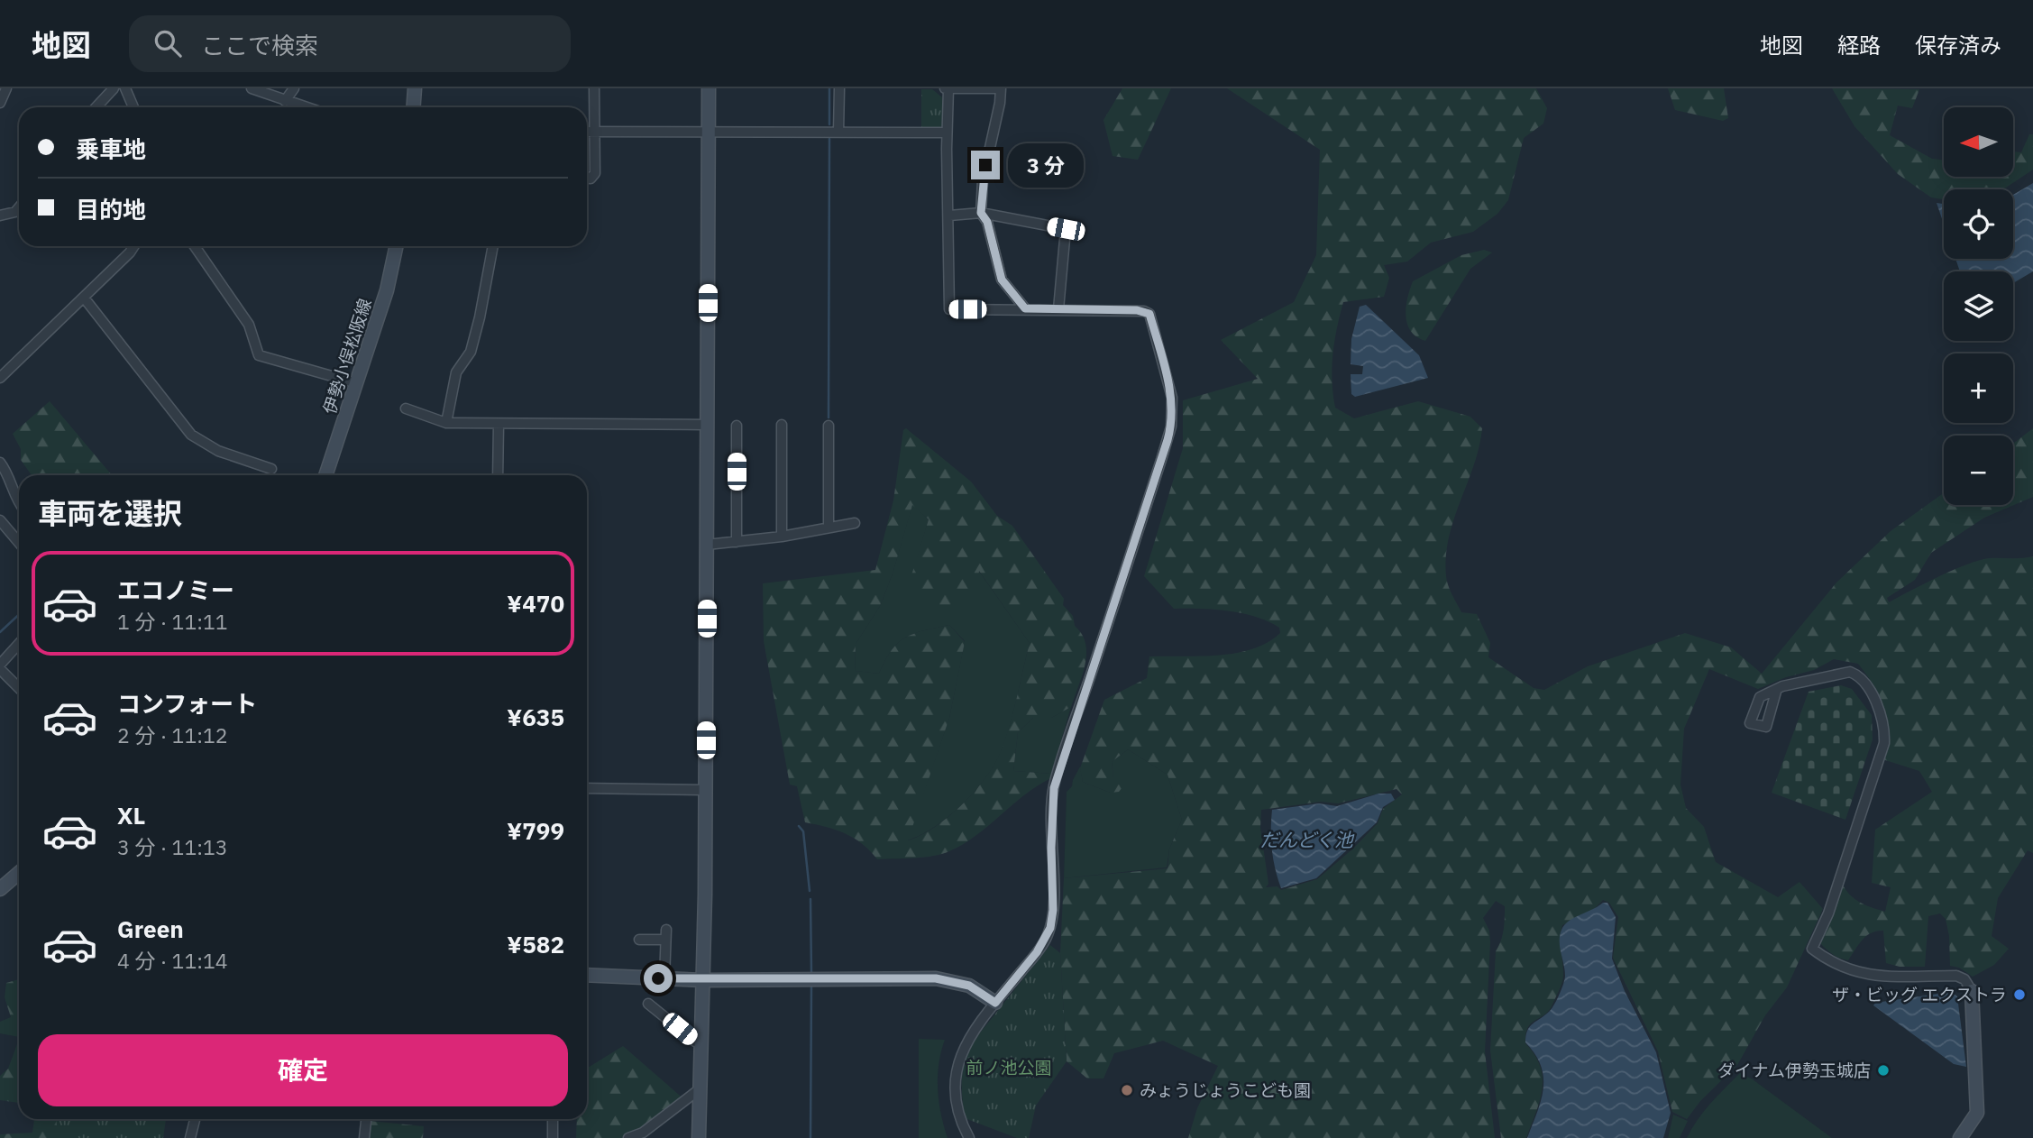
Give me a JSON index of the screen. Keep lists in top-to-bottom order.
{
  "streets": {
    "street": ["伊勢小俣松阪線"]
  },
  "water": ["だんどく池"],
  "parks": ["前ノ池公園"],
  "places": ["ザ・ビッグ エクストラ", "ダイナム伊勢玉城店", "みょうじょうこども園"],
  "north": "left",
  "page": {
    "header": "地図",
    "search": "ここで検索",
    "nav": ["地図", "経路", "保存済み"],
    "map_buttons": ["+", "−"],
    "banner": ["乗車地", "目的地"],
    "bubble": "3 分",
    "heading": "車両を選択",
    "list": [
      {
        "name": "エコノミー",
        "note": "1 分 · 11:11",
        "value": "¥470"
      },
      {
        "name": "コンフォート",
        "note": "2 分 · 11:12",
        "value": "¥635"
      },
      {
        "name": "XL",
        "note": "3 分 · 11:13",
        "value": "¥799"
      },
      {
        "name": "Green",
        "note": "4 分 · 11:14",
        "value": "¥582"
      }
    ],
    "buttons": "確定"
  }
}
